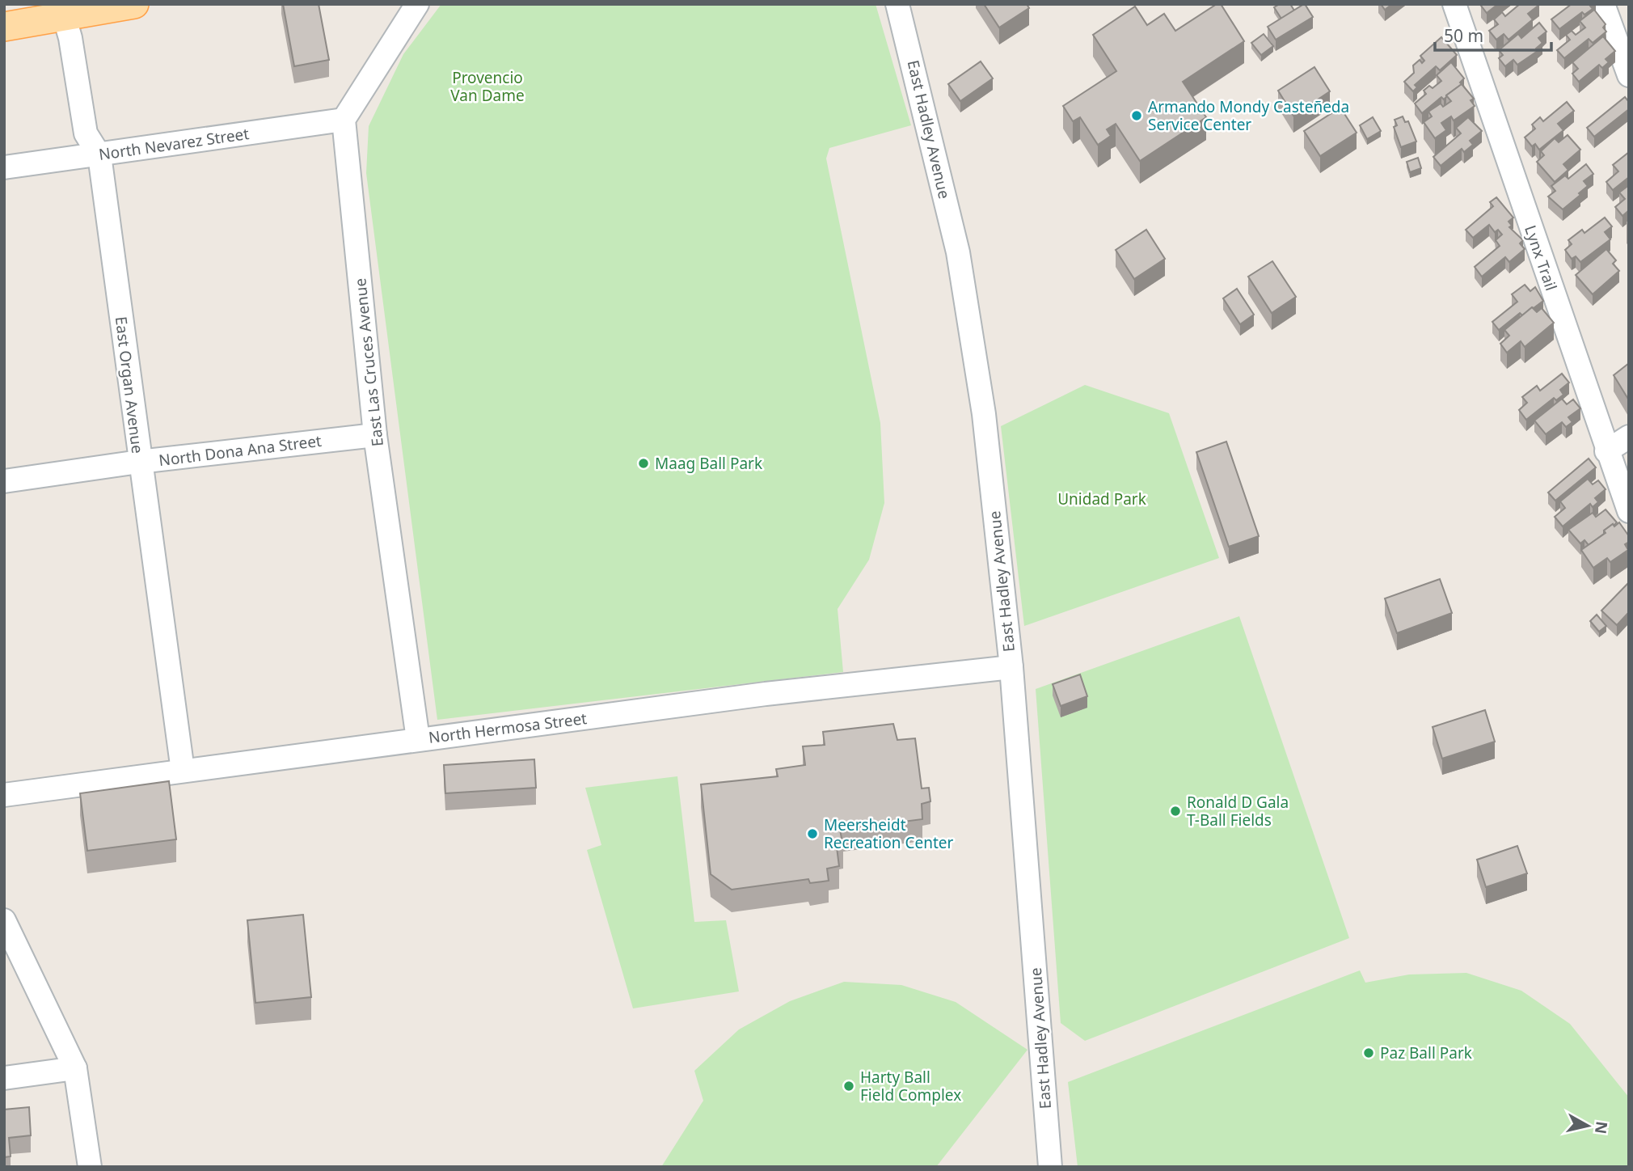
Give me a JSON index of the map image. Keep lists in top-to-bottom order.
{
  "streets": {
    "street": [
      "East Hadley Avenue",
      "North Nevarez Street",
      "Lynx Trail",
      "East Las Cruces Avenue",
      "East Organ Avenue",
      "North Dona Ana Street",
      "North Hermosa Street"
    ]
  },
  "crossings": [
    ["East Hadley Avenue", "North Hermosa Street"],
    ["North Nevarez Street", "East Las Cruces Avenue"],
    ["North Nevarez Street", "East Organ Avenue"],
    ["East Las Cruces Avenue", "North Dona Ana Street"],
    ["East Las Cruces Avenue", "North Hermosa Street"],
    ["East Organ Avenue", "North Dona Ana Street"],
    ["East Organ Avenue", "North Hermosa Street"]
  ],
  "parks": ["Provencio Van Dame", "Unidad Park"],
  "places": [
    "Armando Mondy Casteñeda Service Center",
    "Maag Ball Park",
    "Ronald D Gala T-Ball Fields",
    "Meersheidt Recreation Center",
    "Paz Ball Park",
    "Harty Ball Field Complex"
  ],
  "scale_bar": "50 m",
  "north": "right"
}
